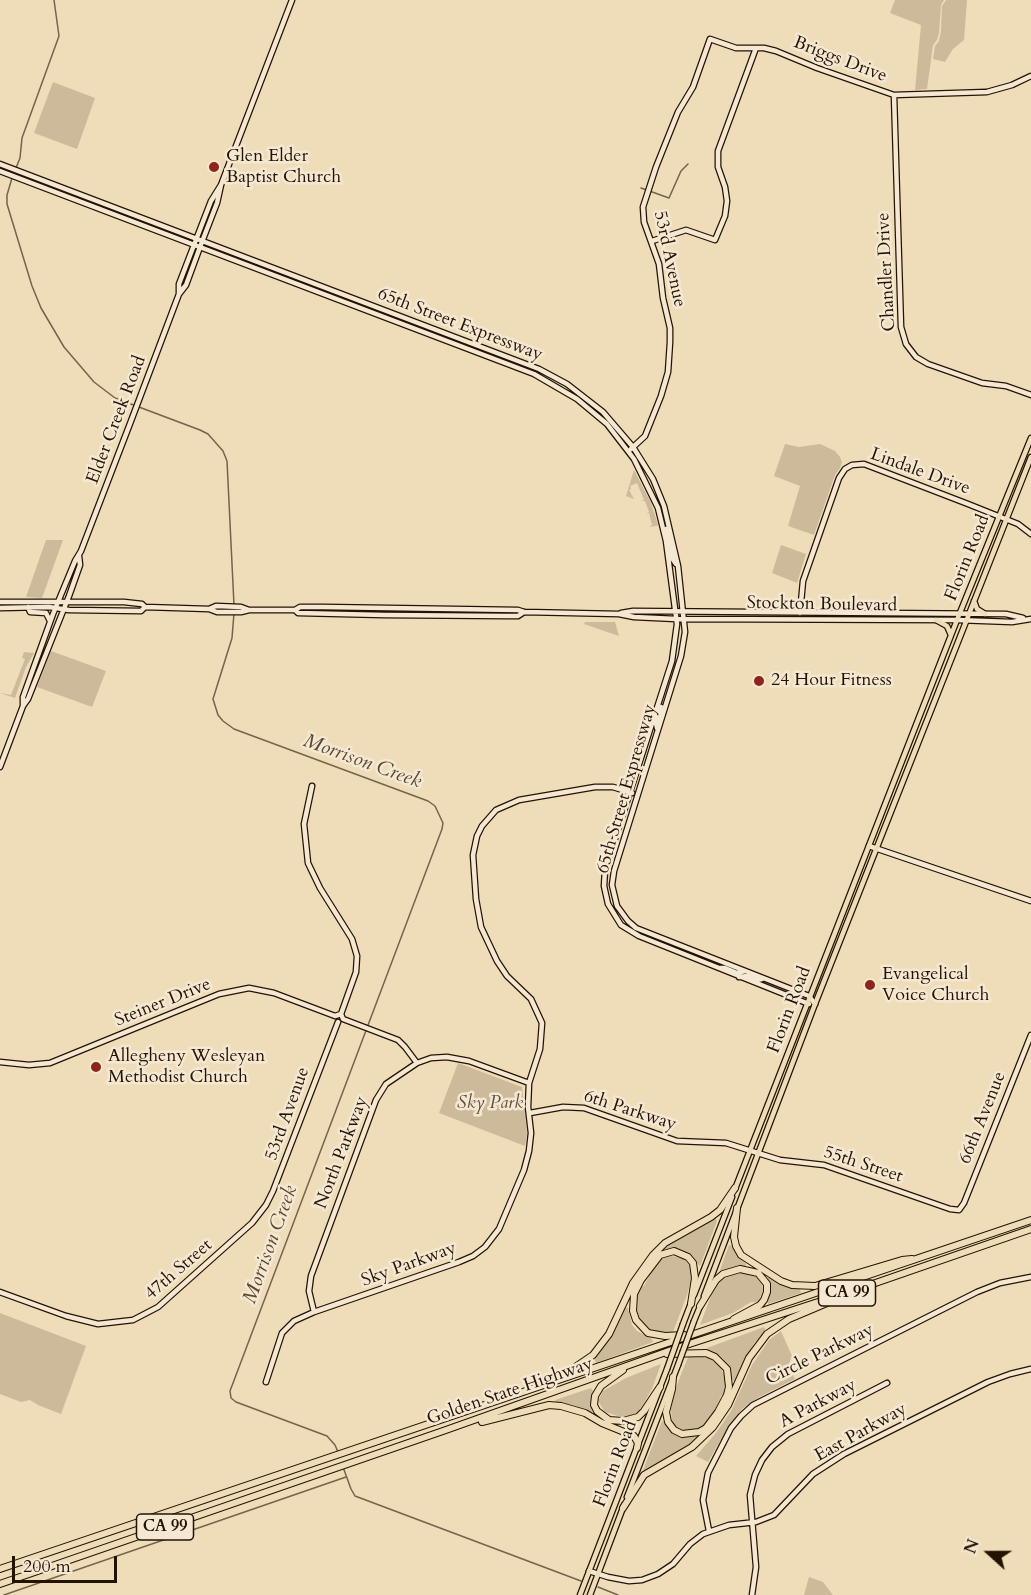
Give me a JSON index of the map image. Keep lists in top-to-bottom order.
{
  "streets": {
    "highway": ["CA 99", "Golden State Highway"],
    "main road": ["Florin Road"],
    "street": [
      "Briggs Drive",
      "53rd Avenue",
      "Chandler Drive",
      "65th Street Expressway",
      "Elder Creek Road",
      "Lindale Drive",
      "Stockton Boulevard",
      "Steiner Drive",
      "6th Parkway",
      "66th Avenue",
      "North Parkway",
      "55th Street",
      "Sky Parkway",
      "47th Street",
      "Circle Parkway",
      "A Parkway",
      "East Parkway"
    ]
  },
  "crossings": [
    ["Briggs Drive", "53rd Avenue"],
    ["Briggs Drive", "Chandler Drive"],
    ["53rd Avenue", "65th Street Expressway"],
    ["53rd Avenue", "Steiner Drive"],
    ["53rd Avenue", "47th Street"],
    ["65th Street Expressway", "Elder Creek Road"],
    ["65th Street Expressway", "Florin Road"],
    ["65th Street Expressway", "Stockton Boulevard"],
    ["65th Street Expressway", "Sky Parkway"],
    ["Elder Creek Road", "Stockton Boulevard"],
    ["Lindale Drive", "Florin Road"],
    ["Lindale Drive", "Stockton Boulevard"],
    ["Florin Road", "Stockton Boulevard"],
    ["Florin Road", "6th Parkway"],
    ["Florin Road", "55th Street"],
    ["Florin Road", "East Parkway"],
    ["Steiner Drive", "North Parkway"],
    ["6th Parkway", "55th Street"],
    ["6th Parkway", "Sky Parkway"],
    ["66th Avenue", "55th Street"],
    ["North Parkway", "Sky Parkway"],
    ["Circle Parkway", "East Parkway"],
    ["A Parkway", "East Parkway"]
  ],
  "water": ["Morrison Creek"],
  "parks": ["Sky Park"],
  "places": [
    "Glen Elder Baptist Church",
    "24 Hour Fitness",
    "Evangelical Voice Church",
    "Allegheny Wesleyan Methodist Church"
  ],
  "scale_bar": "200 m",
  "north": "left"
}
